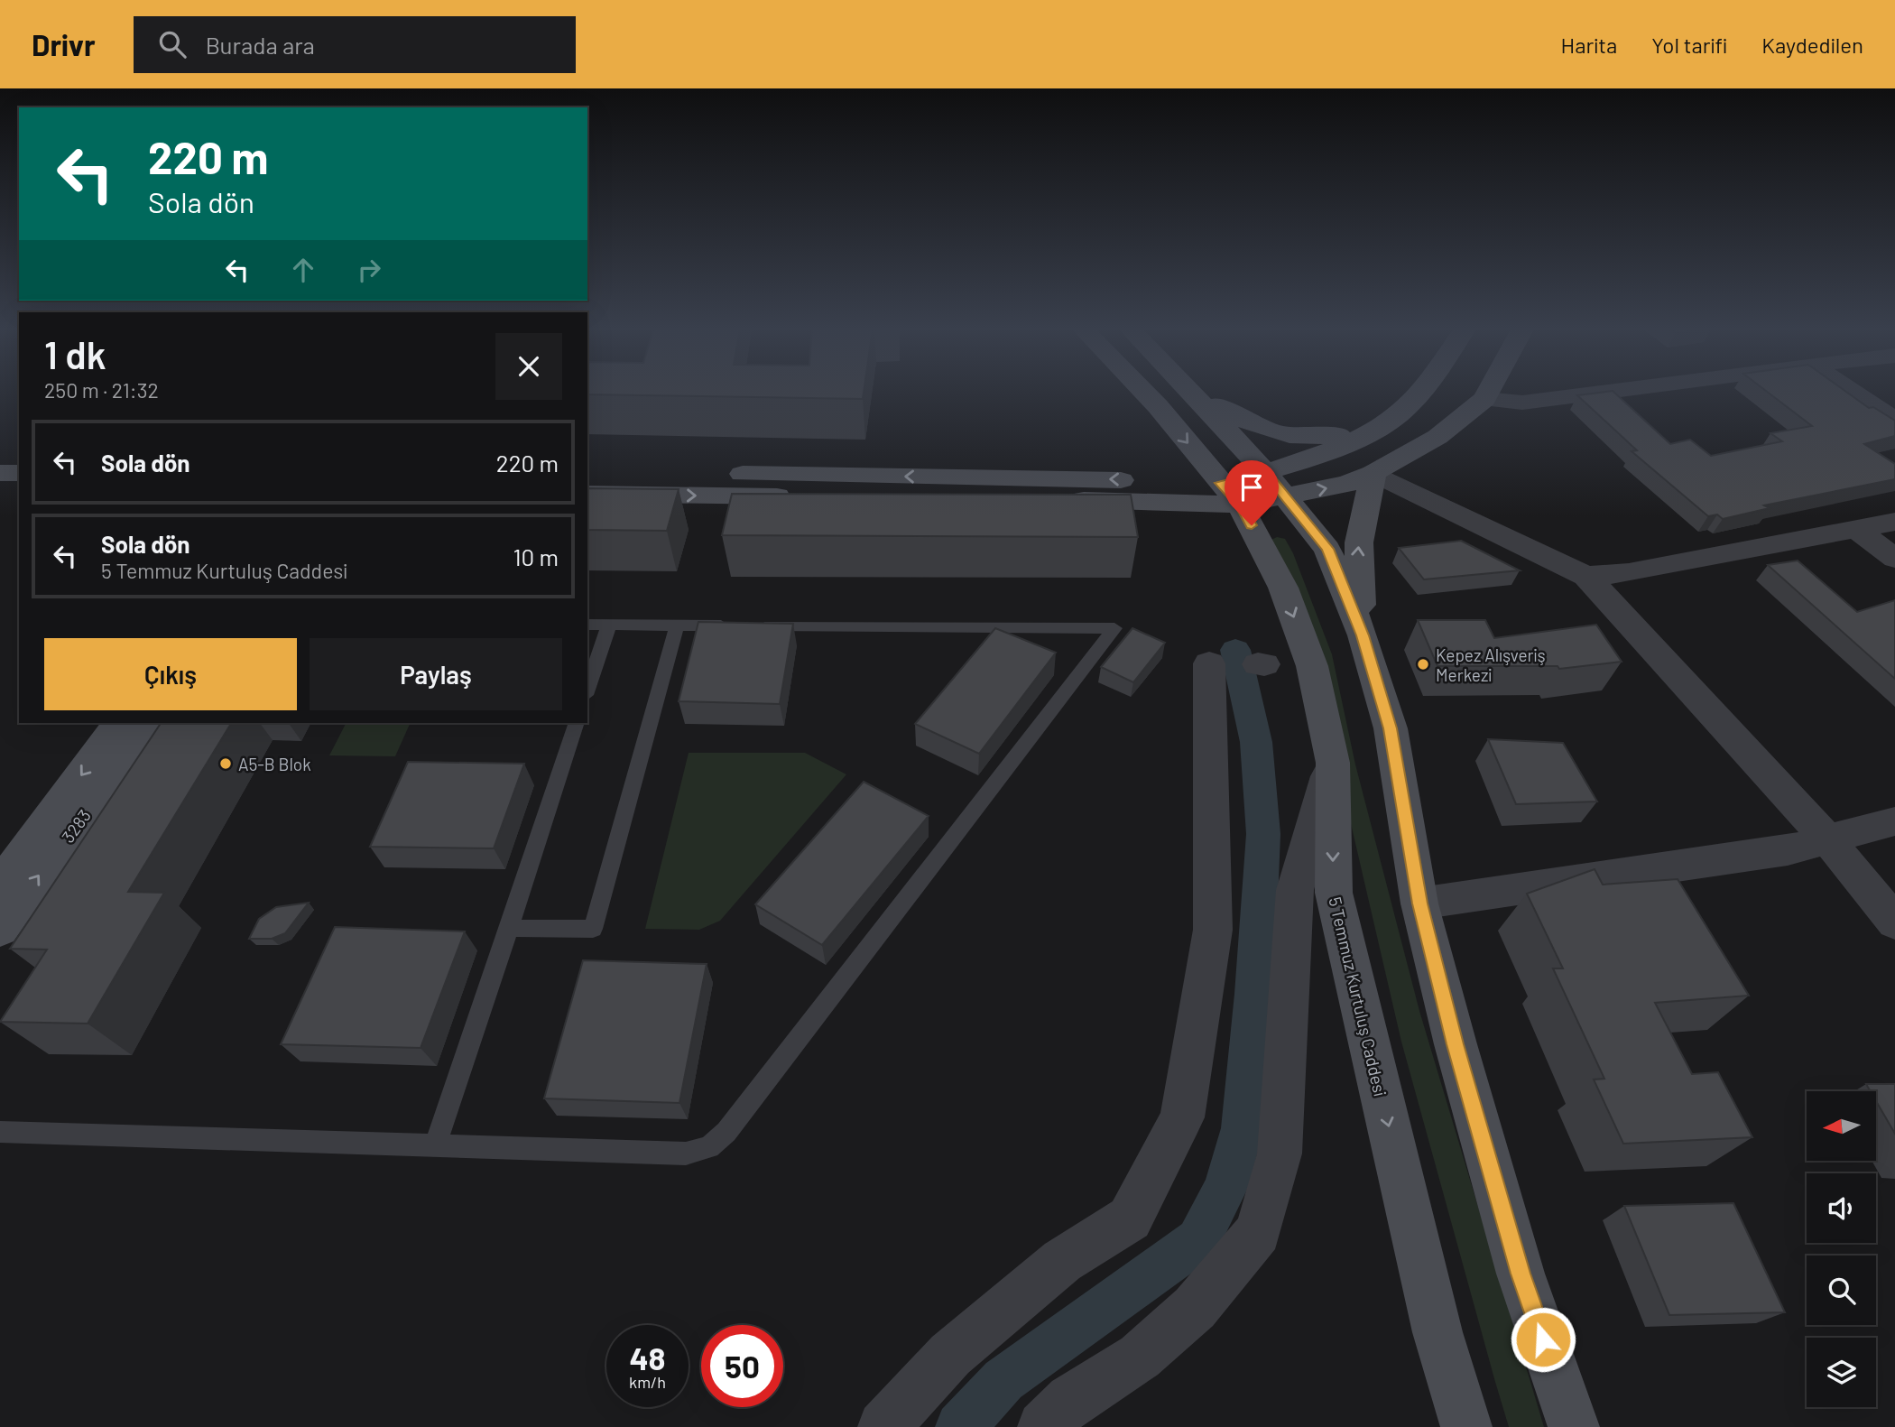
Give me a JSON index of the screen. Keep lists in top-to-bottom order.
{
  "streets": {
    "main road": ["3283", "5 Temmuz Kurtuluş Caddesi"]
  },
  "places": ["Kepez Alışveriş Merkezi", "A5-B Blok"],
  "north": "left",
  "page": {
    "header": "Drivr",
    "search": "Burada ara",
    "nav": ["Harita", "Yol tarifi", "Kaydedilen"],
    "turn": ["220 m", "Sola dön"],
    "heading": ["1 dk", "250 m · 21:32"],
    "list": [
      {
        "name": "Sola dön",
        "value": "220 m"
      },
      {
        "name": "Sola dön",
        "note": "5 Temmuz Kurtuluş Caddesi",
        "value": "10 m"
      }
    ],
    "buttons": ["Çıkış", "Paylaş"],
    "speed": "48 km/h",
    "limit": "50"
  }
}
